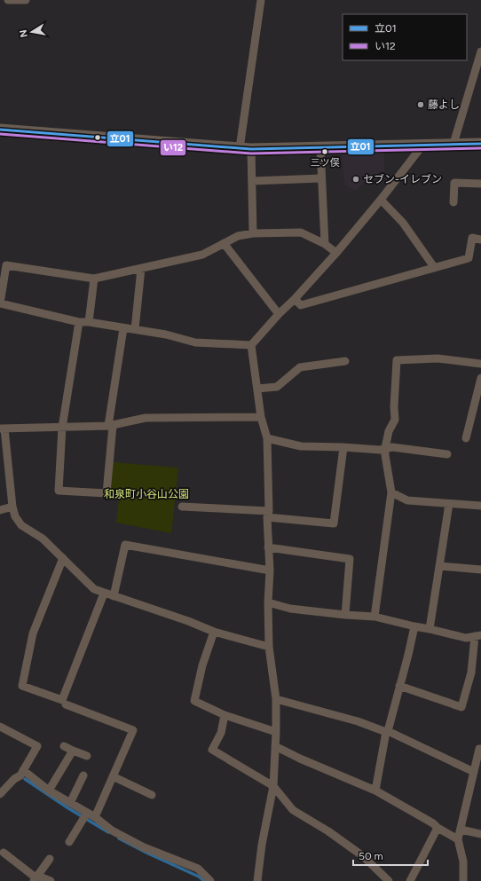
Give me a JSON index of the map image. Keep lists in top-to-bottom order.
{
  "parks": ["和泉町小谷山公園"],
  "places": ["藤よし", "三ツ俣", "セブン-イレブン"],
  "lines": ["transit line 立01", "transit line い12"],
  "legend": ["立01", "い12"],
  "scale_bar": "50 m",
  "north": "left"
}
